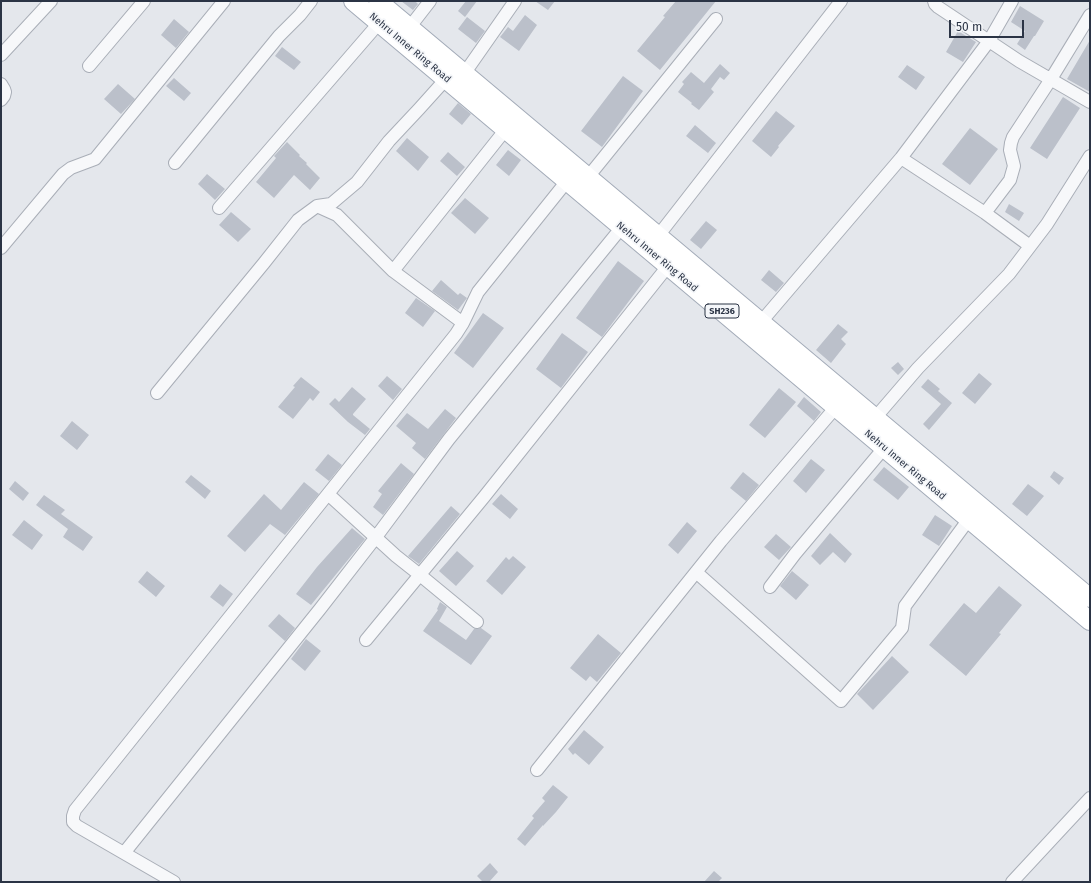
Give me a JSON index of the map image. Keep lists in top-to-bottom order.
{
  "streets": {
    "main road": ["Nehru Inner Ring Road", "SH236"]
  },
  "scale_bar": "50 m"
}
